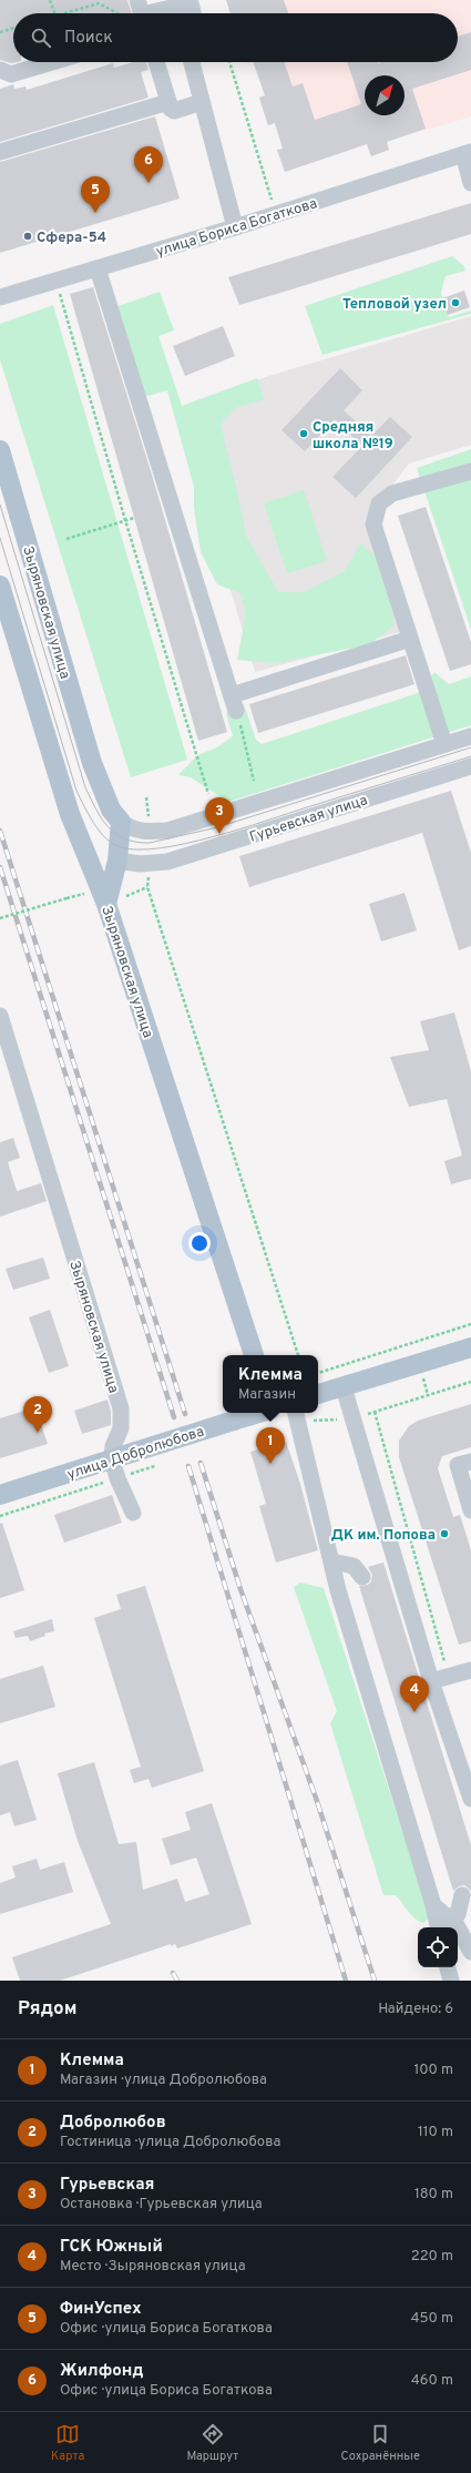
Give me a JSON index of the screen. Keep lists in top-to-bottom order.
{
  "streets": {
    "main road": ["Зыряновская улица", "улица Добролюбова"],
    "street": ["улица Бориса Богаткова", "Гурьевская улица"]
  },
  "crossings": [
    ["Зыряновская улица", "Гурьевская улица"],
    ["Зыряновская улица", "улица Добролюбова"]
  ],
  "places": [
    "Сфера-54",
    "Тепловой узел",
    "Средняя школа №19",
    "ДК им. Попова"
  ],
  "north": "top right",
  "page": {
    "search": "Поиск",
    "pins": [
      "6",
      "5",
      "3",
      "2",
      "1",
      "4"
    ],
    "popup": ["Клемма", "Магазин"],
    "heading": ["Рядом", "Найдено: 6"],
    "list": [
      {
        "mark": "1",
        "name": "Клемма",
        "note": "Магазин · улица Добролюбова",
        "value": "100 m"
      },
      {
        "mark": "2",
        "name": "Добролюбов",
        "note": "Гостиница · улица Добролюбова",
        "value": "110 m"
      },
      {
        "mark": "3",
        "name": "Гурьевская",
        "note": "Остановка · Гурьевская улица",
        "value": "180 m"
      },
      {
        "mark": "4",
        "name": "ГСК Южный",
        "note": "Место · Зыряновская улица",
        "value": "220 m"
      },
      {
        "mark": "5",
        "name": "ФинУспех",
        "note": "Офис · улица Бориса Богаткова",
        "value": "450 m"
      },
      {
        "mark": "6",
        "name": "Жилфонд",
        "note": "Офис · улица Бориса Богаткова",
        "value": "460 m"
      }
    ],
    "nav": ["Карта", "Маршрут", "Сохранённые"]
  }
}
